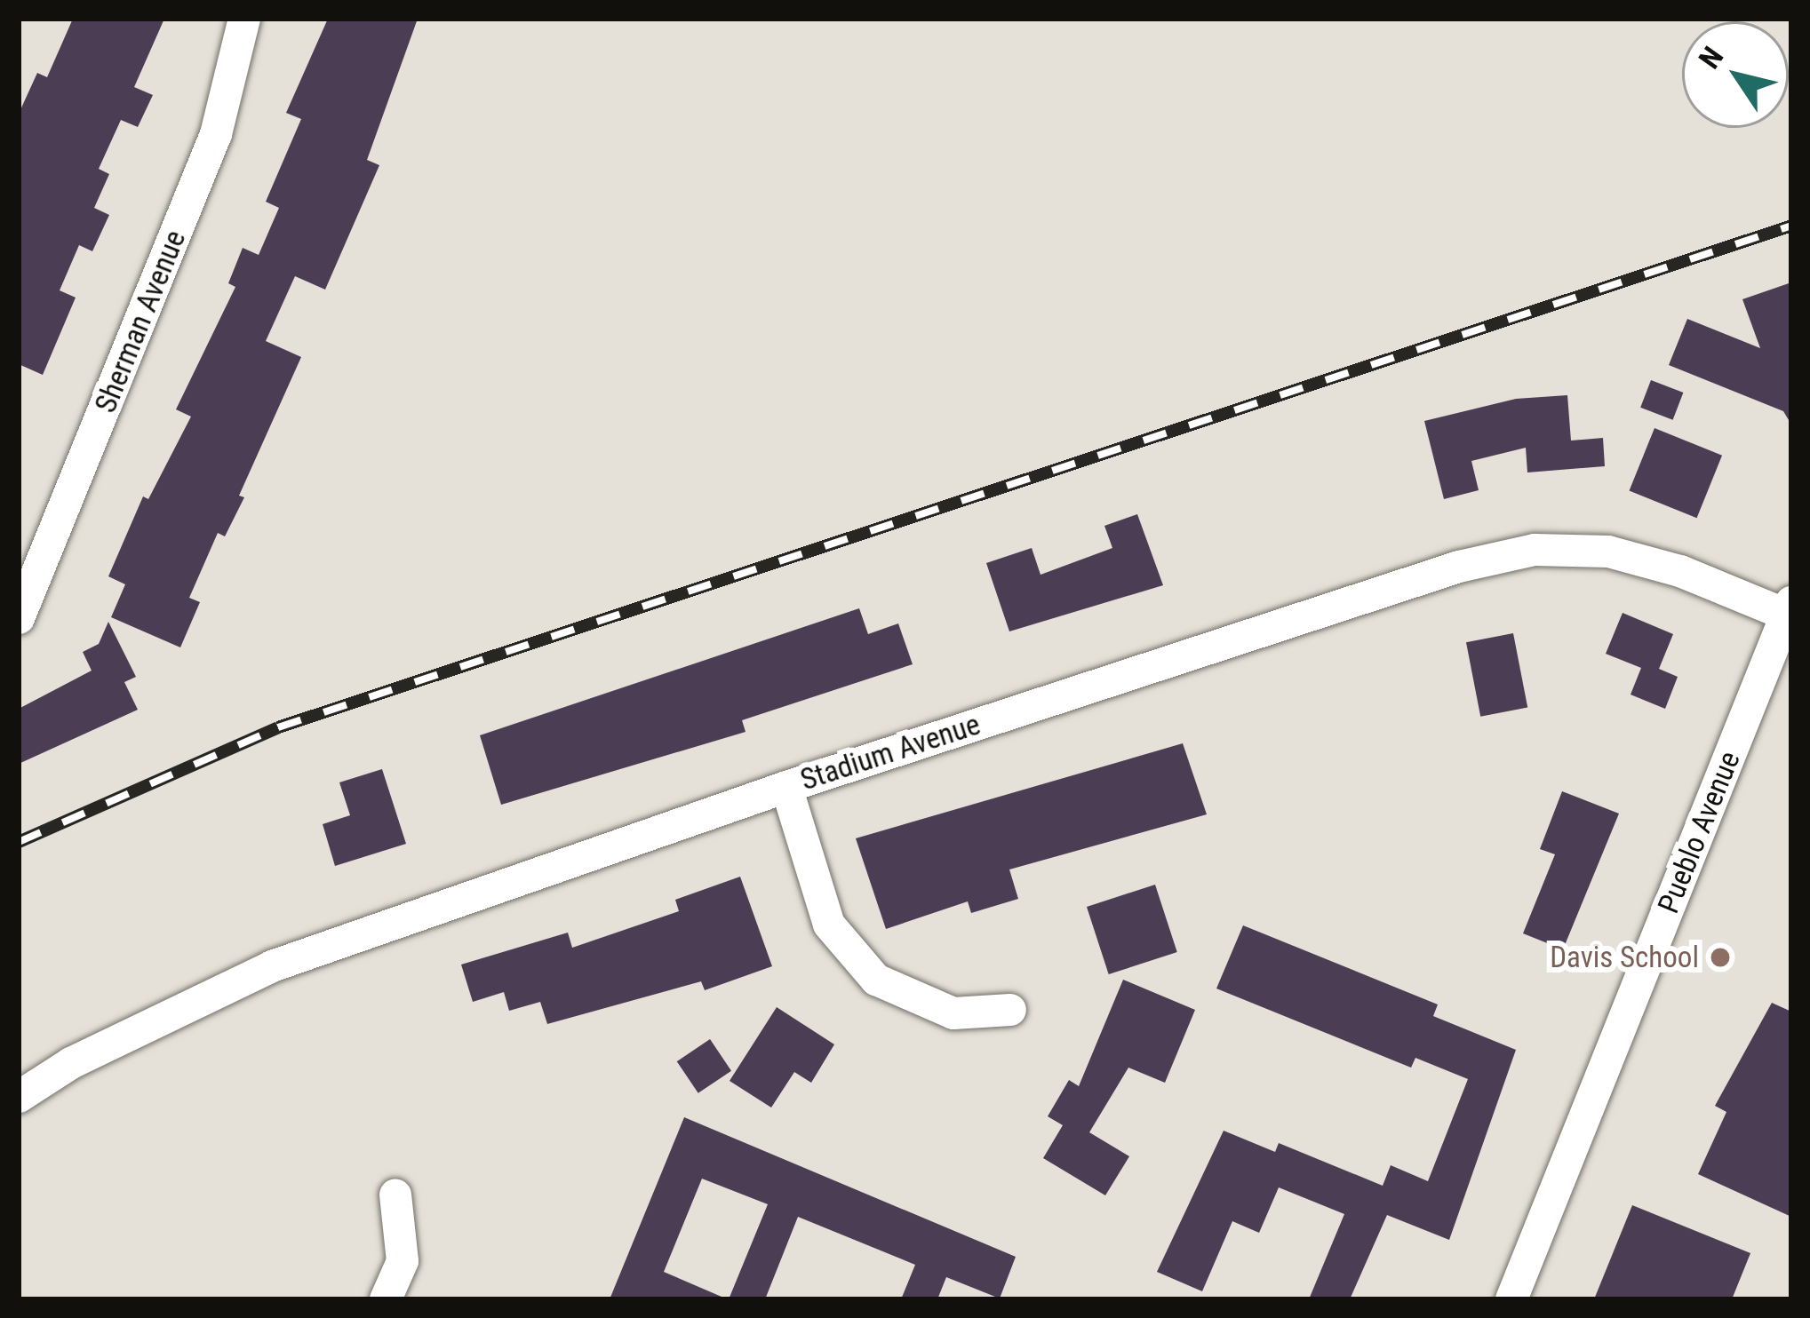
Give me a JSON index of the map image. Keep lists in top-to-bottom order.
{
  "streets": {
    "street": ["Sherman Avenue", "Stadium Avenue", "Pueblo Avenue"]
  },
  "crossings": [
    ["Stadium Avenue", "Pueblo Avenue"]
  ],
  "places": ["Davis School"],
  "north": "top left"
}
